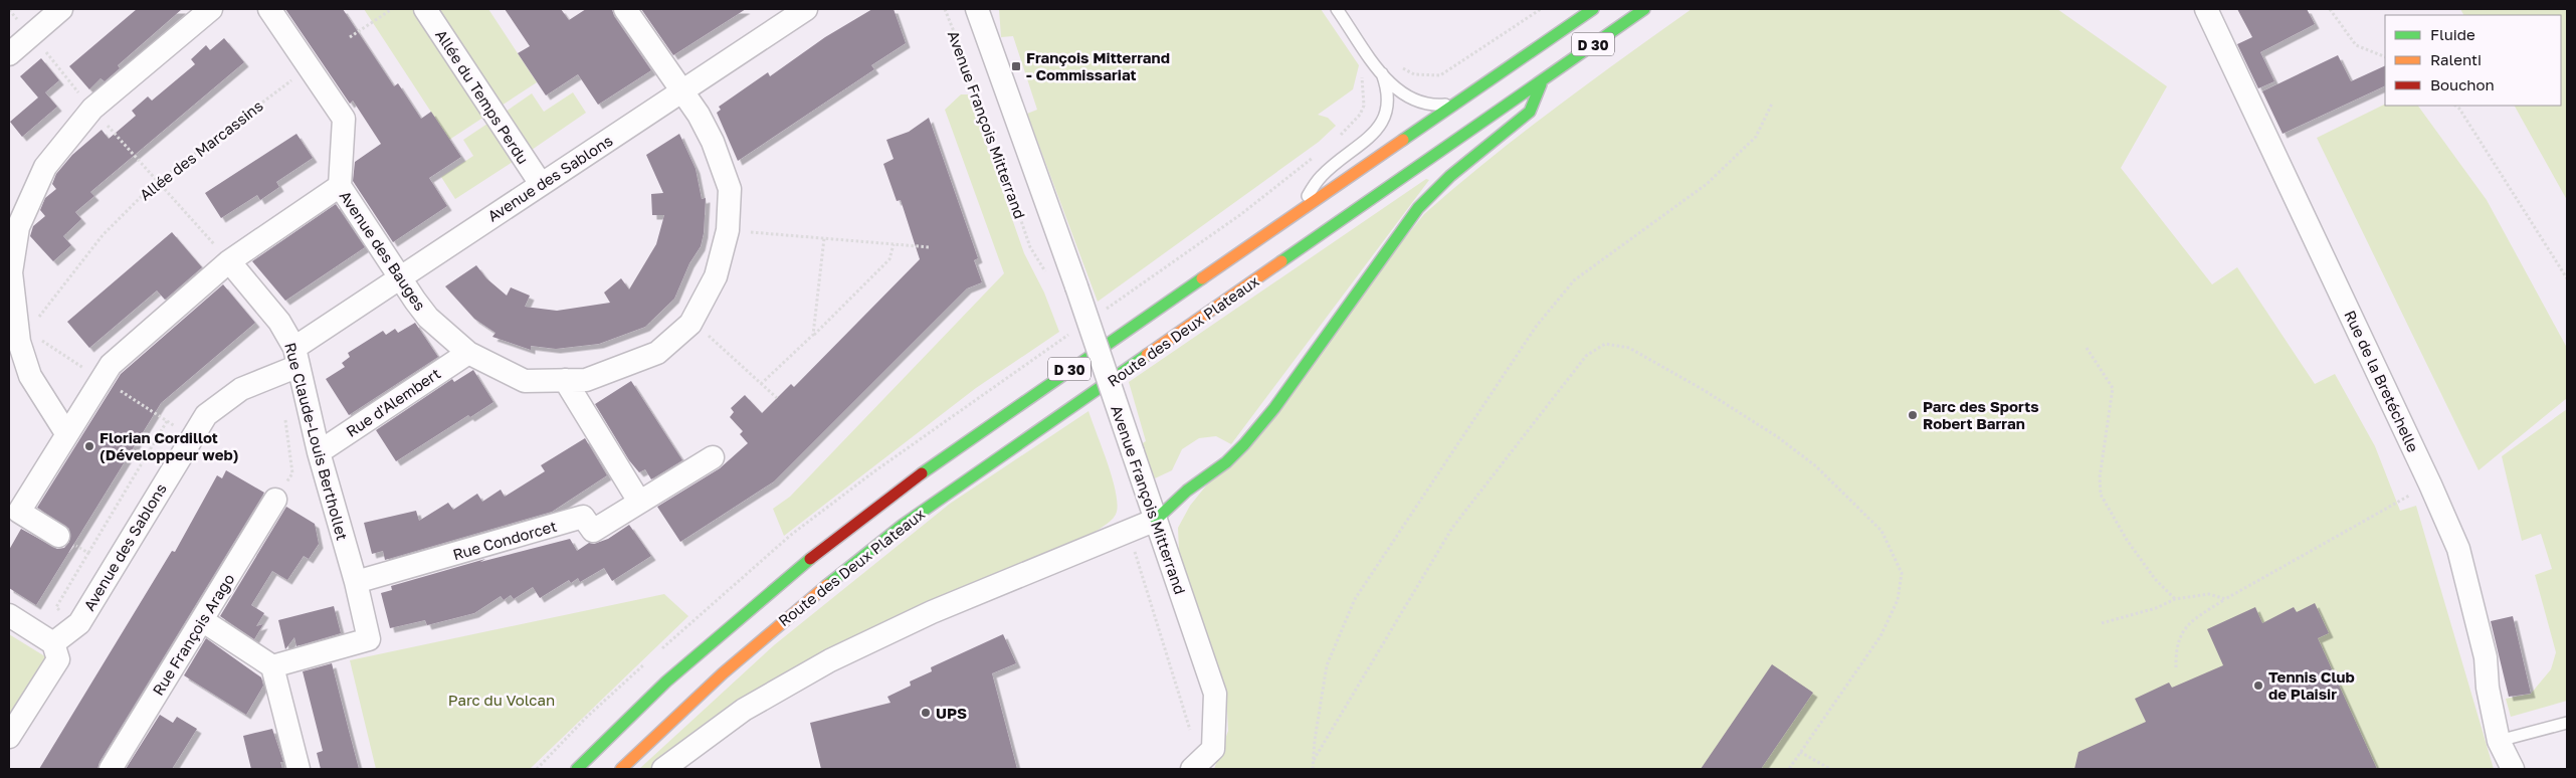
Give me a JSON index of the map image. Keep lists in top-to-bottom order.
{
  "streets": {
    "main road": ["D 30", "Route des Deux Plateaux"],
    "street": [
      "Allée du Temps Perdu",
      "Avenue François Mitterrand",
      "Avenue des Sablons",
      "Avenue des Bauges",
      "Rue de la Bretéchelle",
      "Rue d'Alembert",
      "Rue Claude-Louis Berthollet",
      "Rue Condorcet",
      "Rue François Arago"
    ],
    "path": ["Allée des Marcassins"]
  },
  "crossings": [
    ["Allée du Temps Perdu", "Avenue des Sablons"],
    ["Allée des Marcassins", "Avenue des Bauges"],
    ["Avenue des Sablons", "Avenue des Bauges"],
    ["Avenue des Sablons", "Rue Claude-Louis Berthollet"],
    ["Avenue des Bauges", "Rue d'Alembert"],
    ["Rue d'Alembert", "Rue Claude-Louis Berthollet"],
    ["Rue Claude-Louis Berthollet", "Rue Condorcet"]
  ],
  "parks": ["Parc du Volcan"],
  "places": {
    "transit": ["François Mitterrand - Commissariat"],
    "other": [
      "Parc des Sports Robert Barran",
      "Florian Cordillot (Développeur web)",
      "Tennis Club de Plaisir",
      "UPS"
    ]
  },
  "legend": ["Fluide", "Ralenti", "Bouchon"]
}
